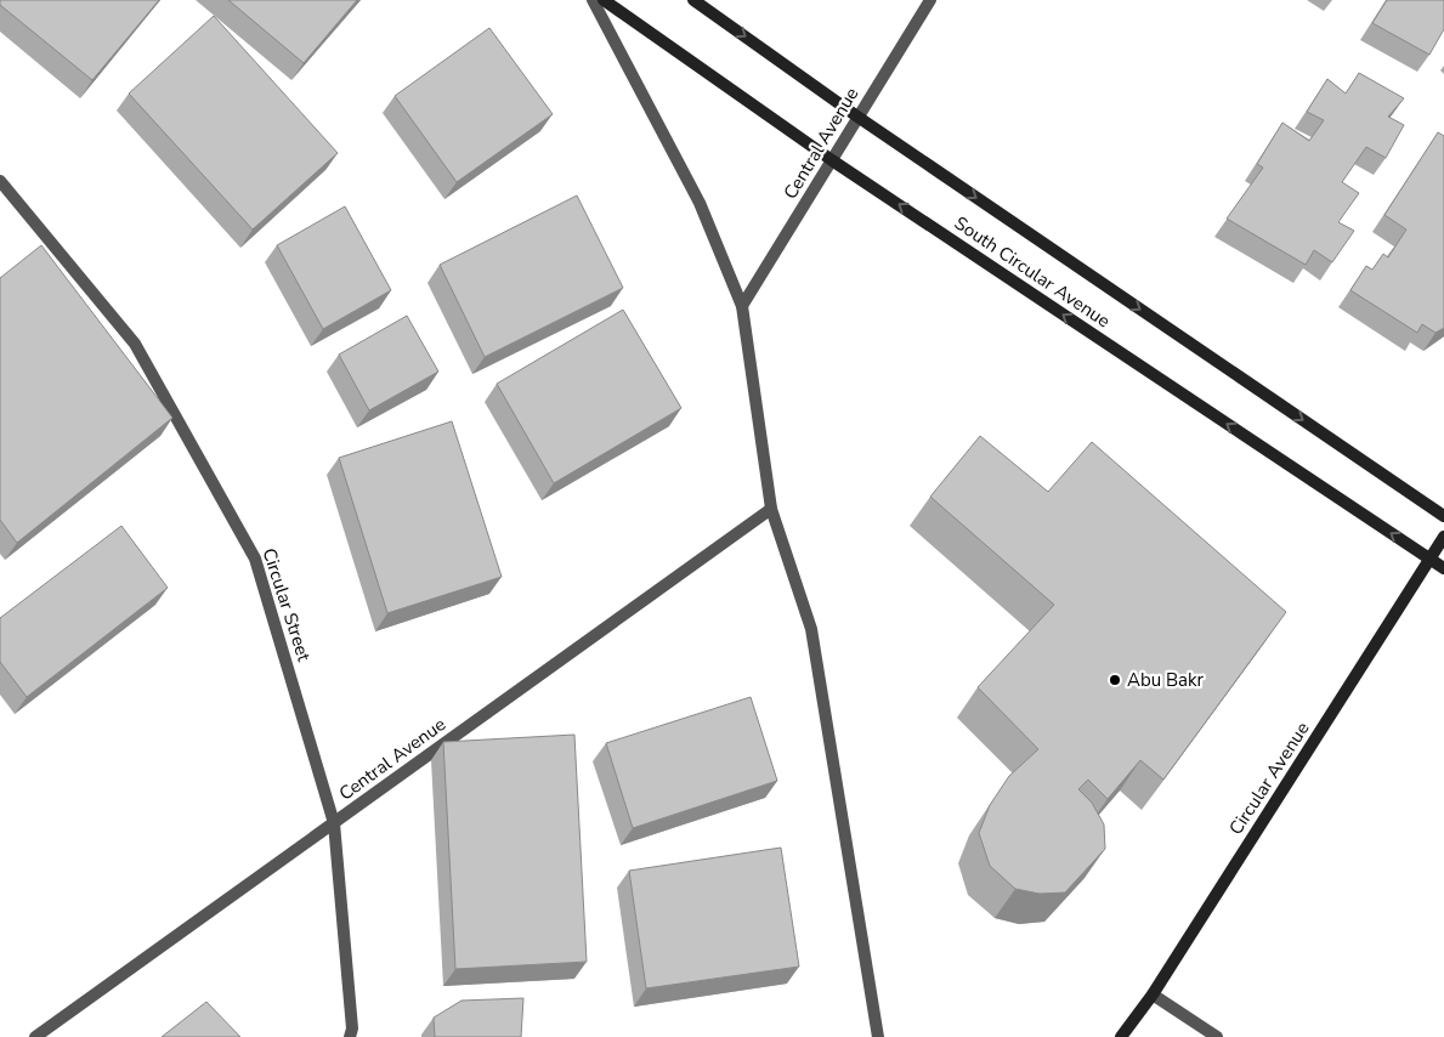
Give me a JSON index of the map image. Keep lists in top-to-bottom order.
{
  "streets": {
    "main road": ["South Circular Avenue", "Circular Avenue"],
    "street": ["Central Avenue", "Circular Street"]
  },
  "crossings": [
    ["Central Avenue", "South Circular Avenue"],
    ["Central Avenue", "Circular Street"],
    ["South Circular Avenue", "Circular Avenue"]
  ],
  "places": ["Abu Bakr"]
}
